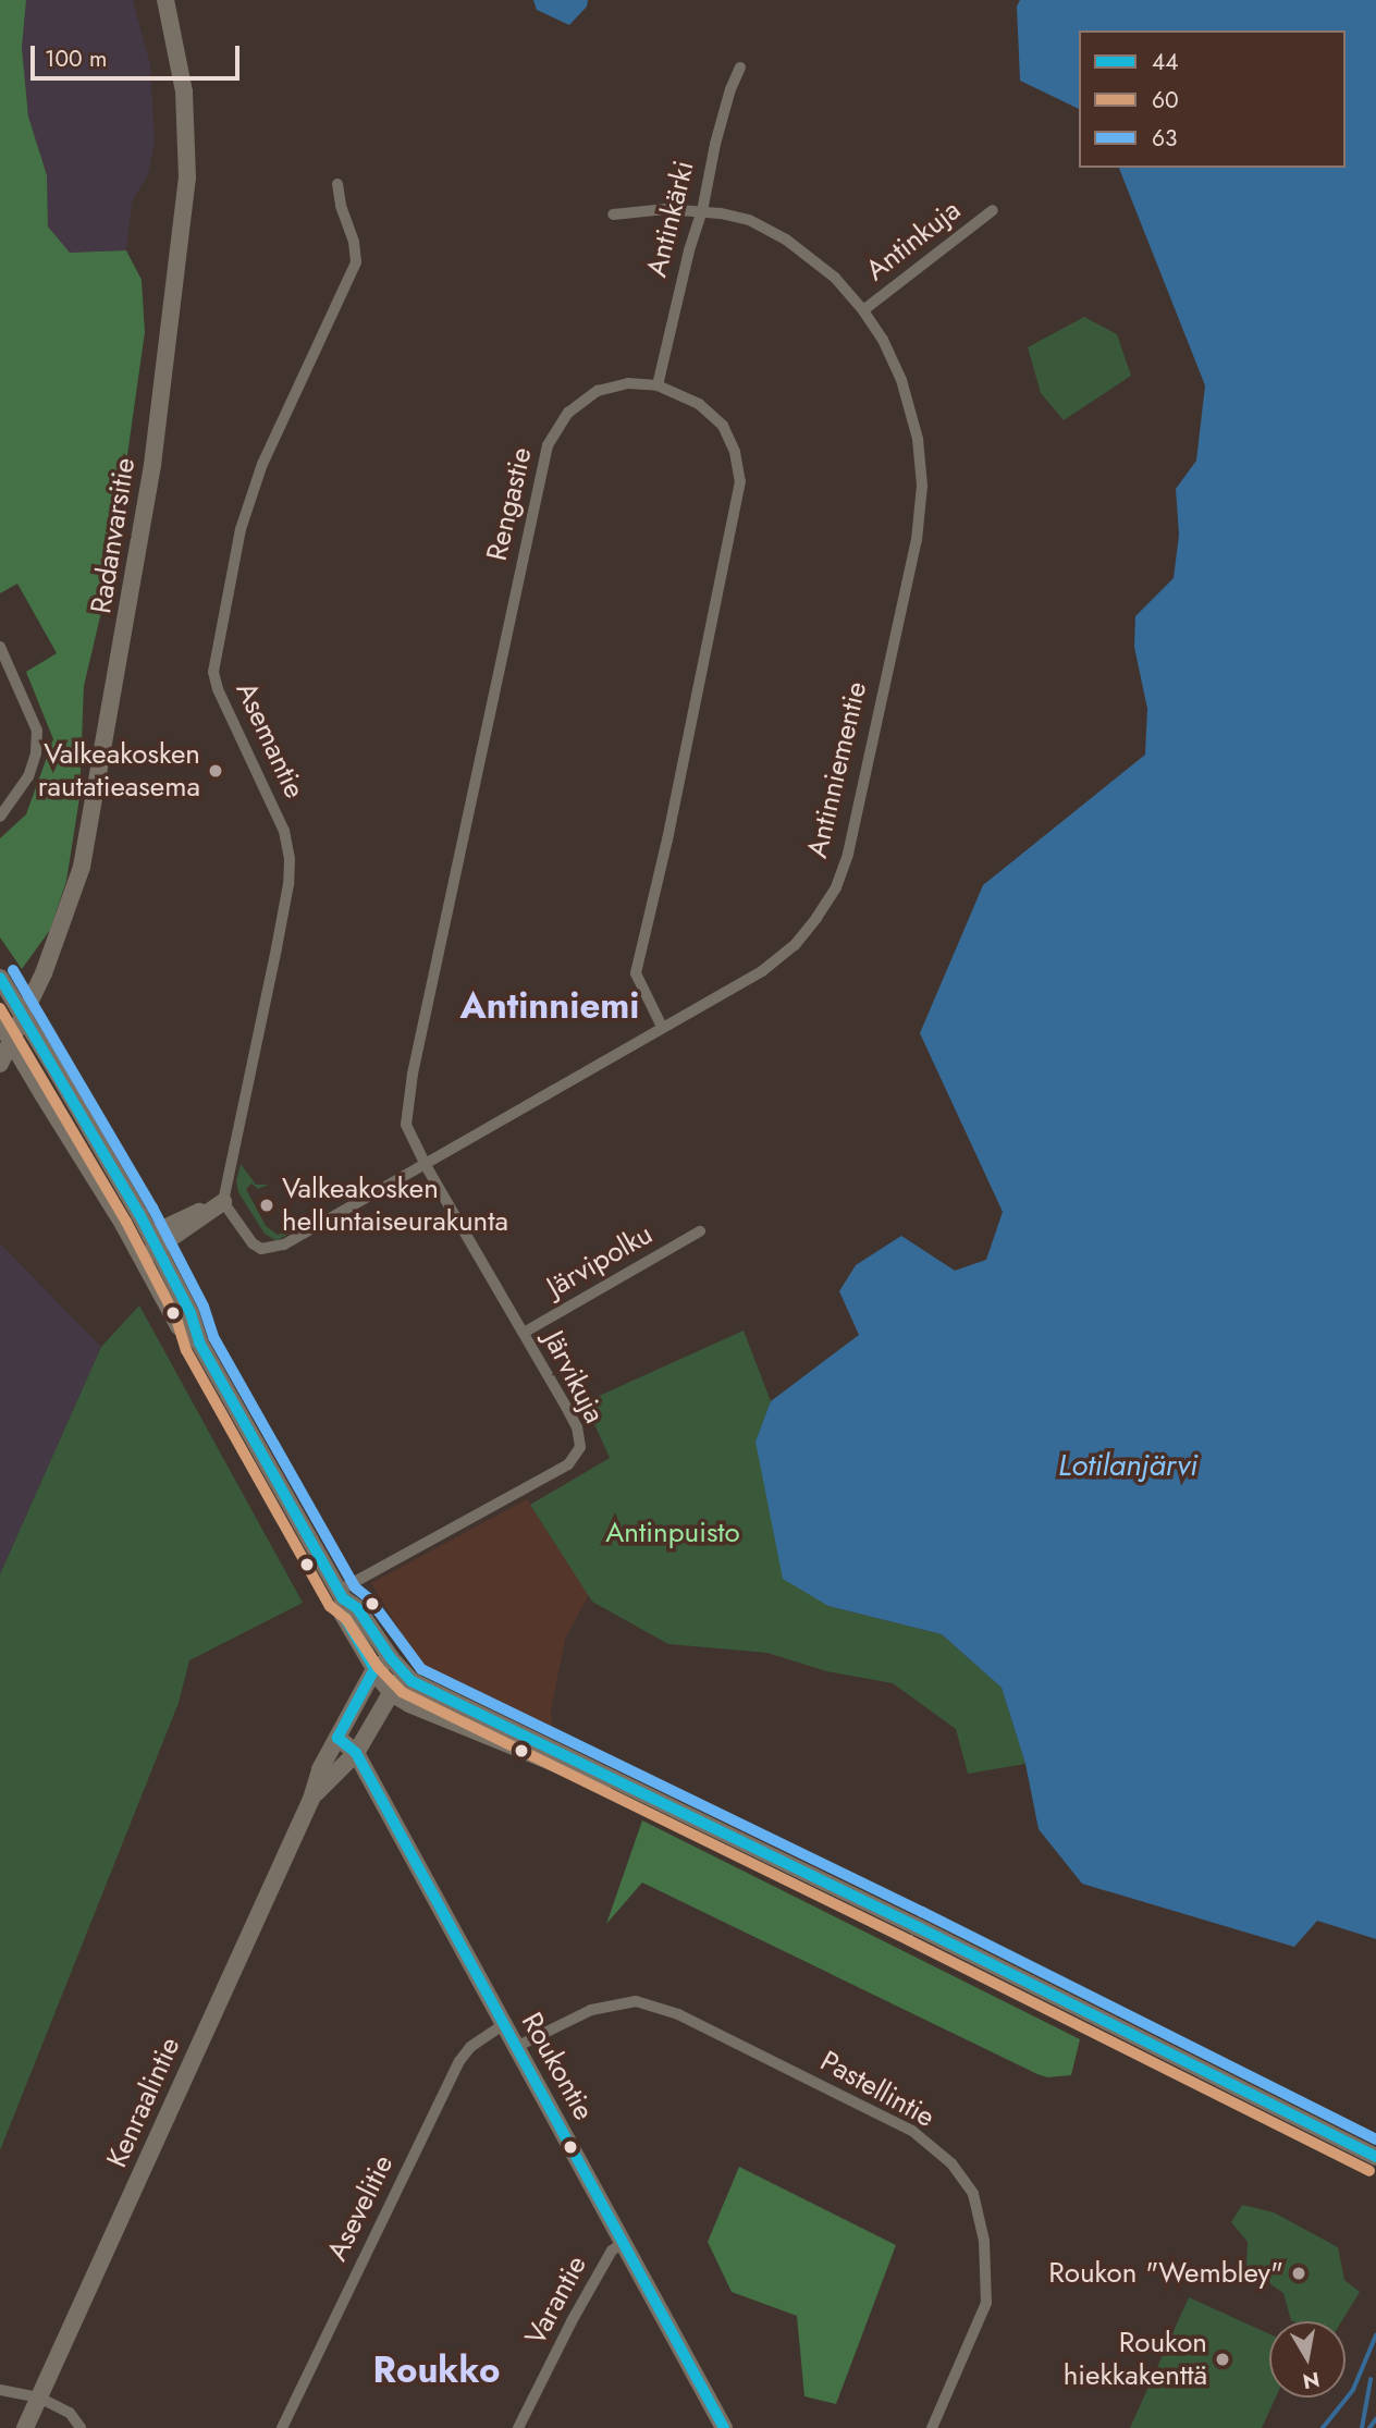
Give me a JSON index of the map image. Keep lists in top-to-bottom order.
{
  "streets": {
    "street": [
      "Antinkärki",
      "Antinkuja",
      "Rengastie",
      "Radanvarsitie",
      "Asemantie",
      "Antinniementie",
      "Järvipolku",
      "Järvikuja",
      "Roukontie",
      "Pastellintie",
      "Kenraalintie",
      "Asevelitie",
      "Varantie"
    ]
  },
  "crossings": [
    ["Antinkärki", "Rengastie"],
    ["Antinkärki", "Antinniementie"],
    ["Antinkuja", "Antinniementie"],
    ["Rengastie", "Antinniementie"],
    ["Rengastie", "Järvikuja"],
    ["Asemantie", "Antinniementie"],
    ["Antinniementie", "Järvikuja"],
    ["Järvipolku", "Järvikuja"],
    ["Roukontie", "Pastellintie"],
    ["Roukontie", "Kenraalintie"],
    ["Roukontie", "Asevelitie"],
    ["Roukontie", "Varantie"]
  ],
  "districts": ["Antinniemi", "Roukko"],
  "water": ["Lotilanjärvi"],
  "parks": ["Antinpuisto"],
  "places": [
    "Valkeakosken rautatieasema",
    "Valkeakosken helluntaiseurakunta",
    "Roukon \"Wembley\"",
    "Roukon hiekkakenttä"
  ],
  "lines": ["transit line 63", "transit line 44", "transit line 60"],
  "legend": ["44", "60", "63"],
  "scale_bar": "100 m",
  "north": "bottom"
}
